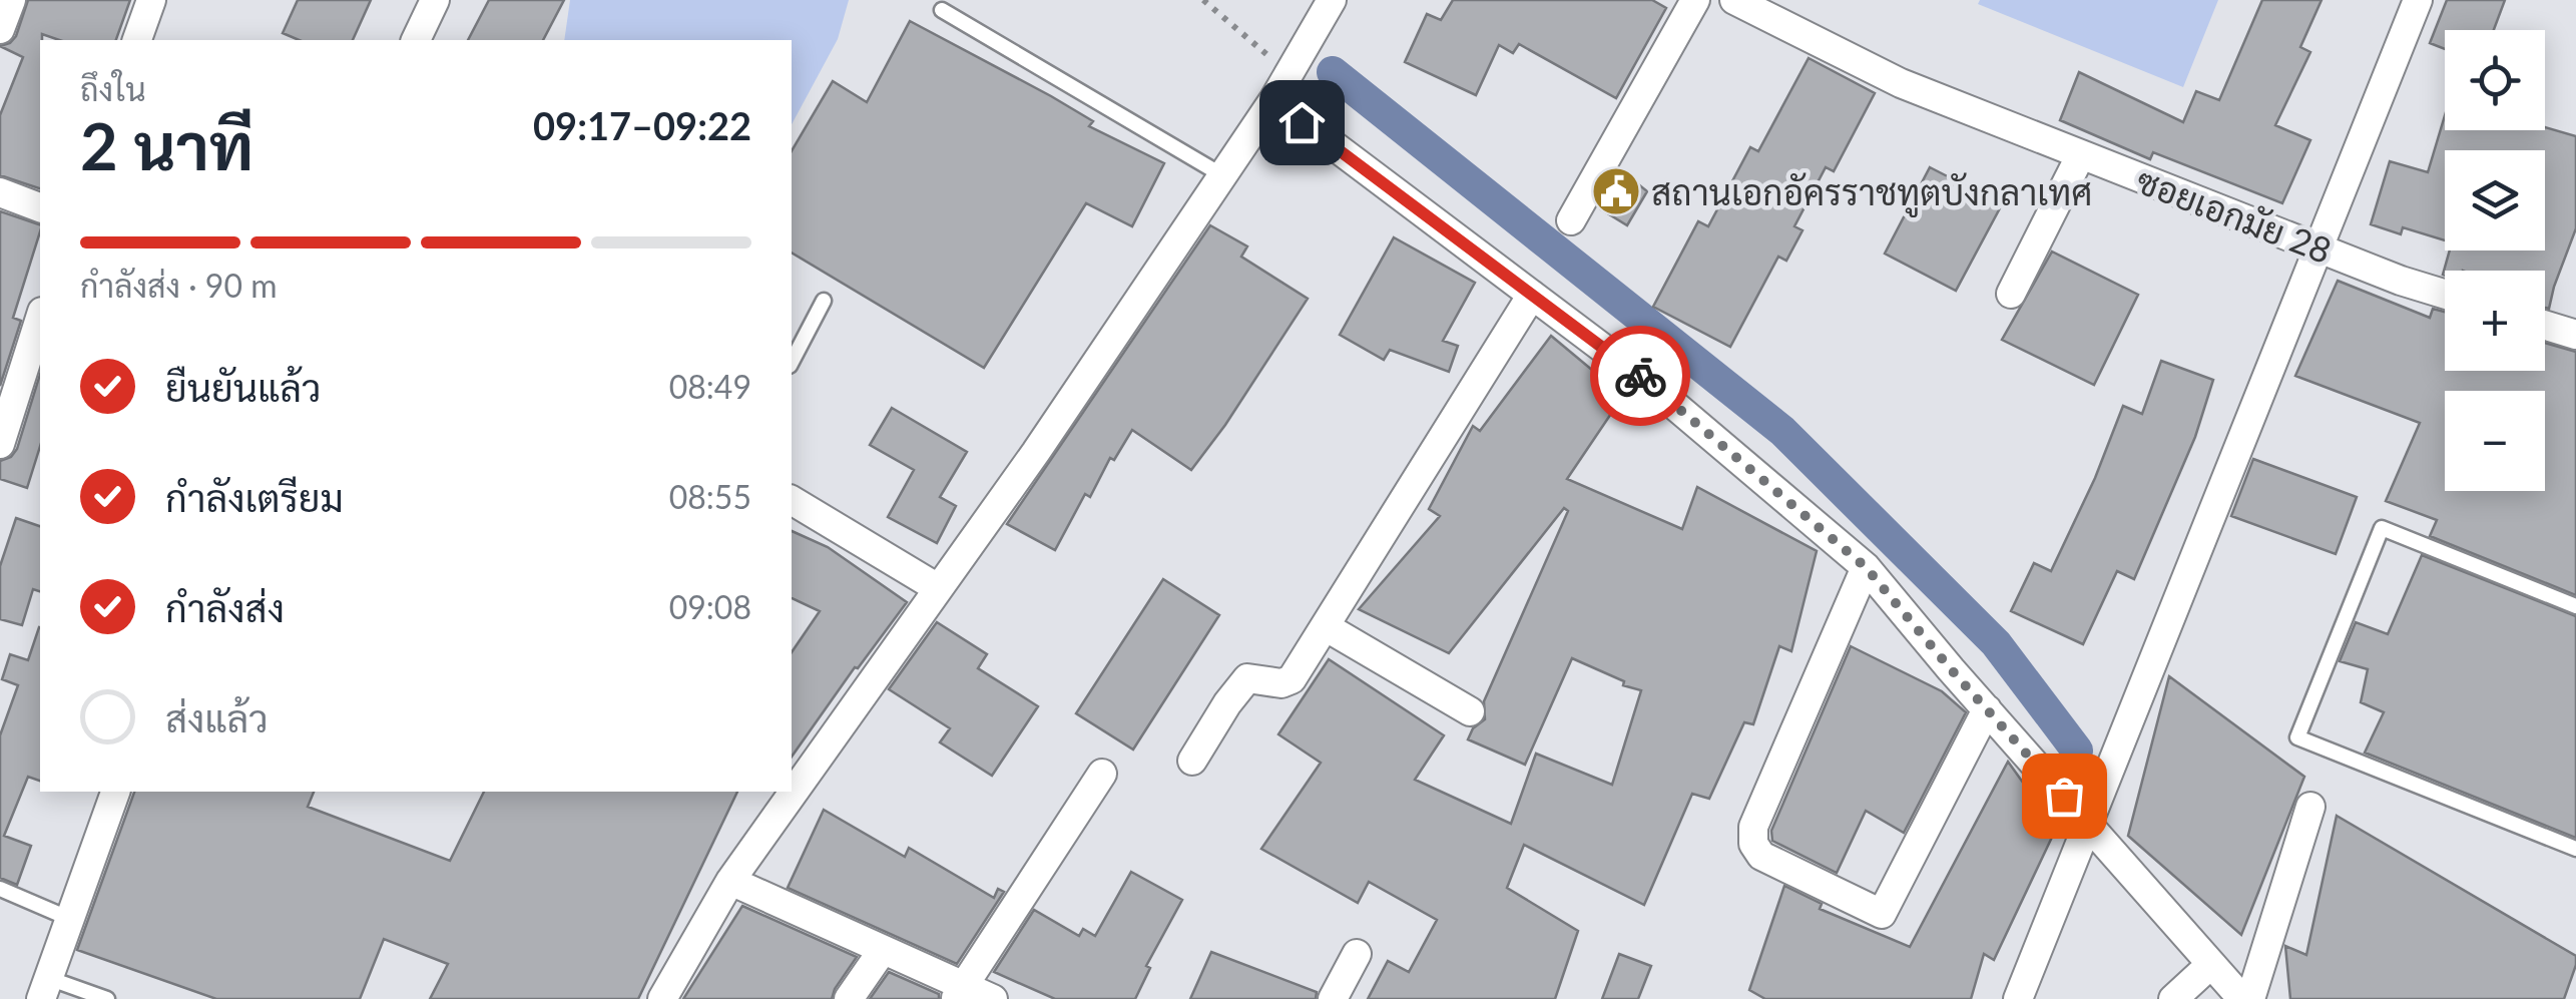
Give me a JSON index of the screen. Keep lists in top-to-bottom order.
{
  "streets": {
    "street": ["ซอยเอกมัย 28"]
  },
  "places": {
    "public building": ["สถานเอกอัครราชทูตบังกลาเทศ"]
  },
  "page": {
    "map_buttons": ["+", "−"],
    "heading": ["2 นาที", "ถึงใน", "09:17–09:22"],
    "bar": "กำลังส่ง · 90 m",
    "list": [
      ["ยืนยันแล้ว", "08:49"],
      ["กำลังเตรียม", "08:55"],
      ["กำลังส่ง", "09:08"],
      "ส่งแล้ว"
    ]
  }
}
